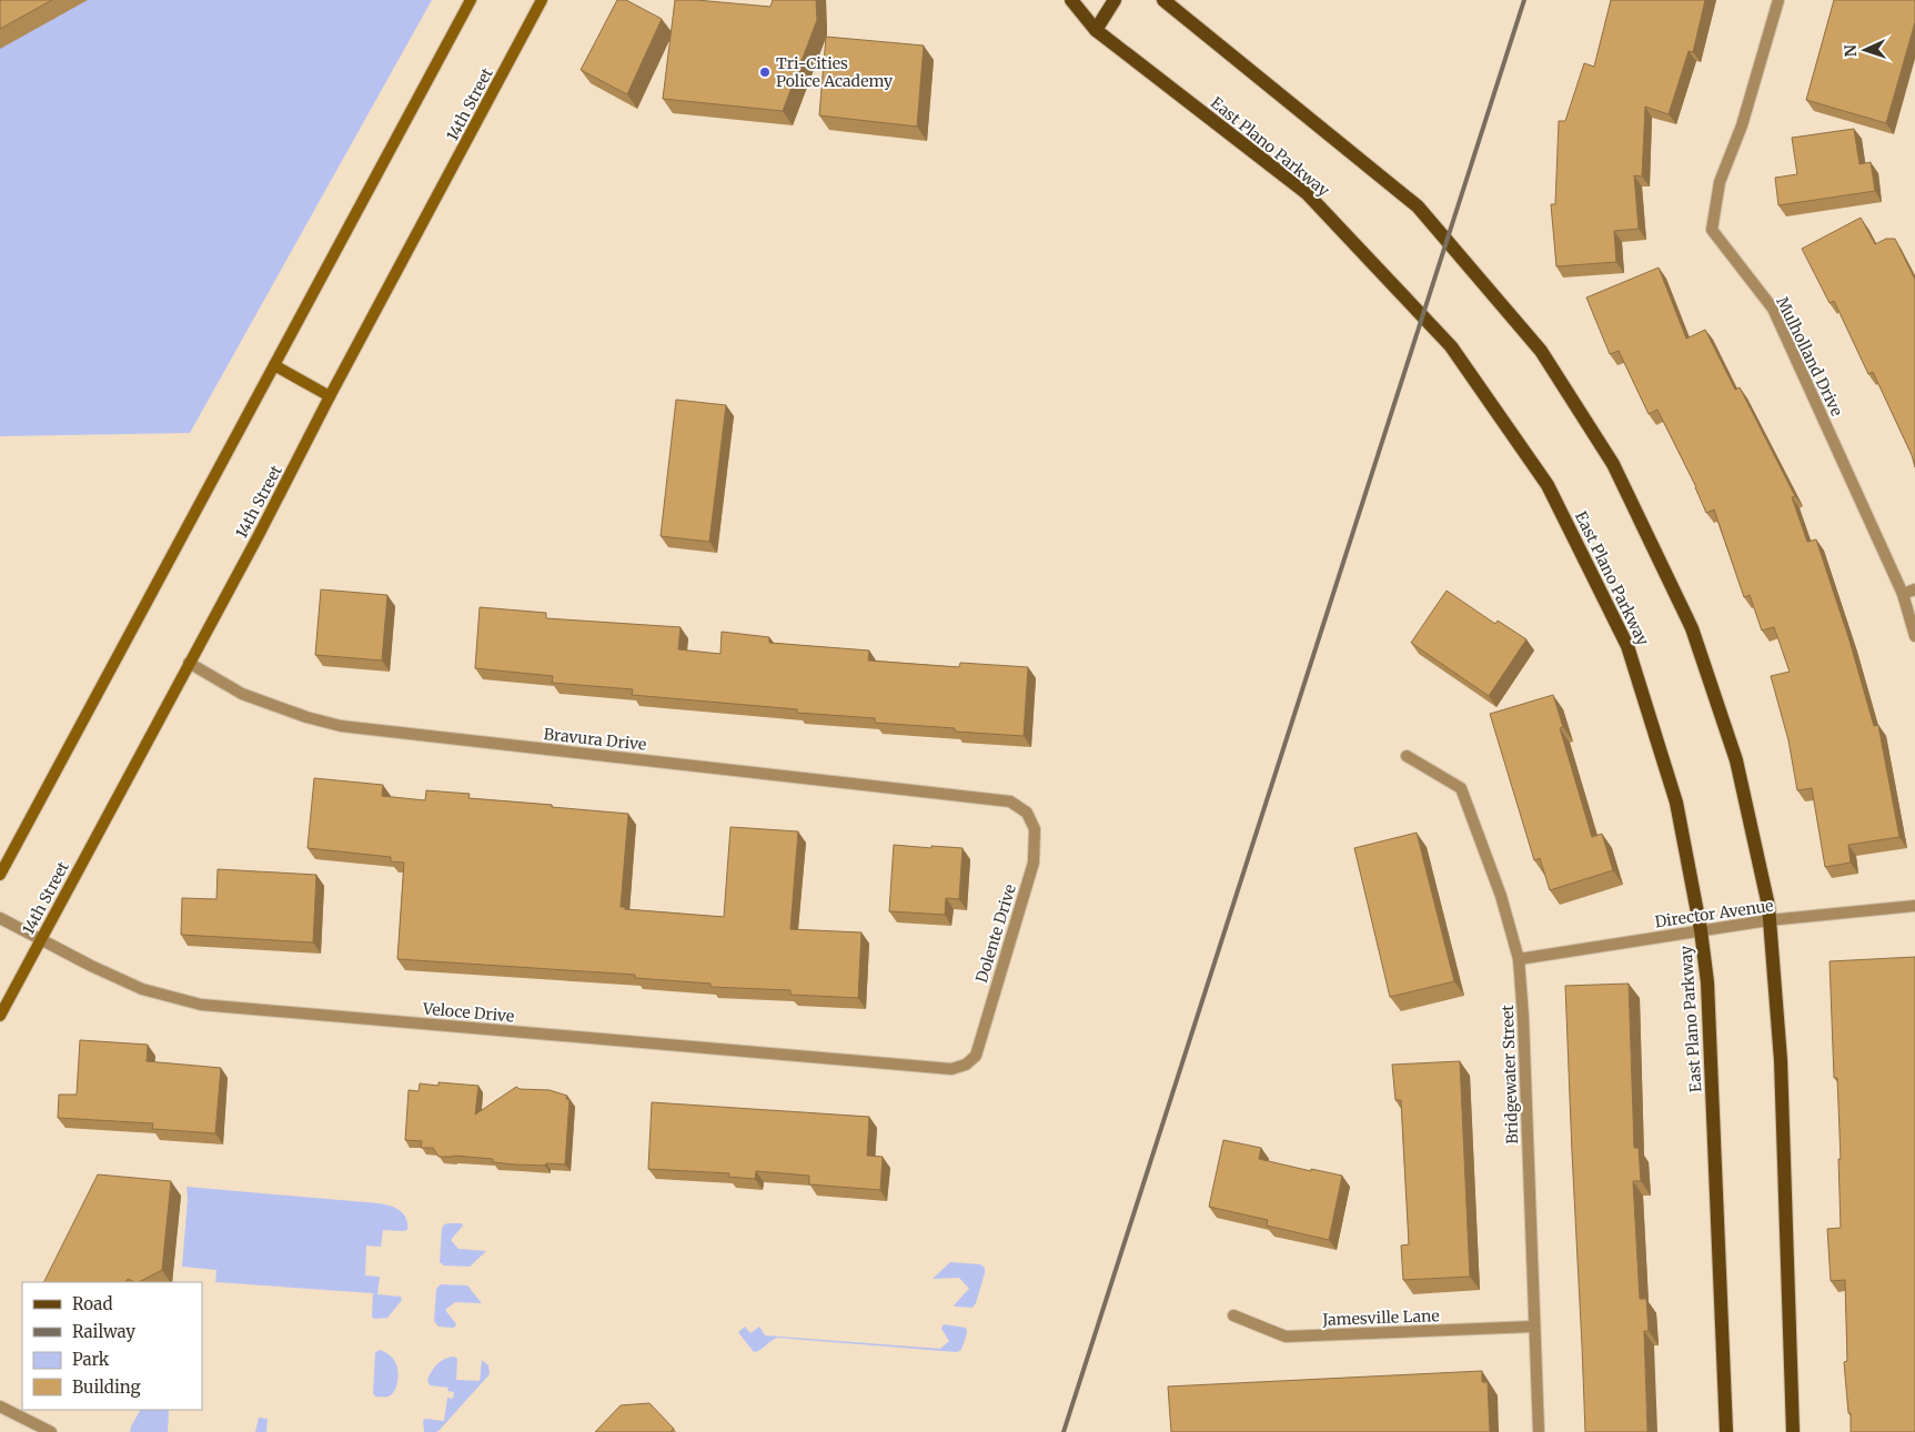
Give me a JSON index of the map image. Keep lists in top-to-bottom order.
{
  "streets": {
    "main road": ["14th Street", "East Plano Parkway"],
    "street": [
      "Mulholland Drive",
      "Bravura Drive",
      "Director Avenue",
      "Dolente Drive",
      "Veloce Drive",
      "Bridgewater Street",
      "Jamesville Lane"
    ]
  },
  "crossings": [
    ["14th Street", "Bravura Drive"],
    ["14th Street", "Veloce Drive"],
    ["East Plano Parkway", "Director Avenue"],
    ["Bravura Drive", "Dolente Drive"],
    ["Director Avenue", "Bridgewater Street"],
    ["Dolente Drive", "Veloce Drive"],
    ["Bridgewater Street", "Jamesville Lane"]
  ],
  "places": ["Tri-Cities Police Academy"],
  "legend": [
    "Road",
    "Railway",
    "Park",
    "Building"
  ],
  "north": "left"
}
